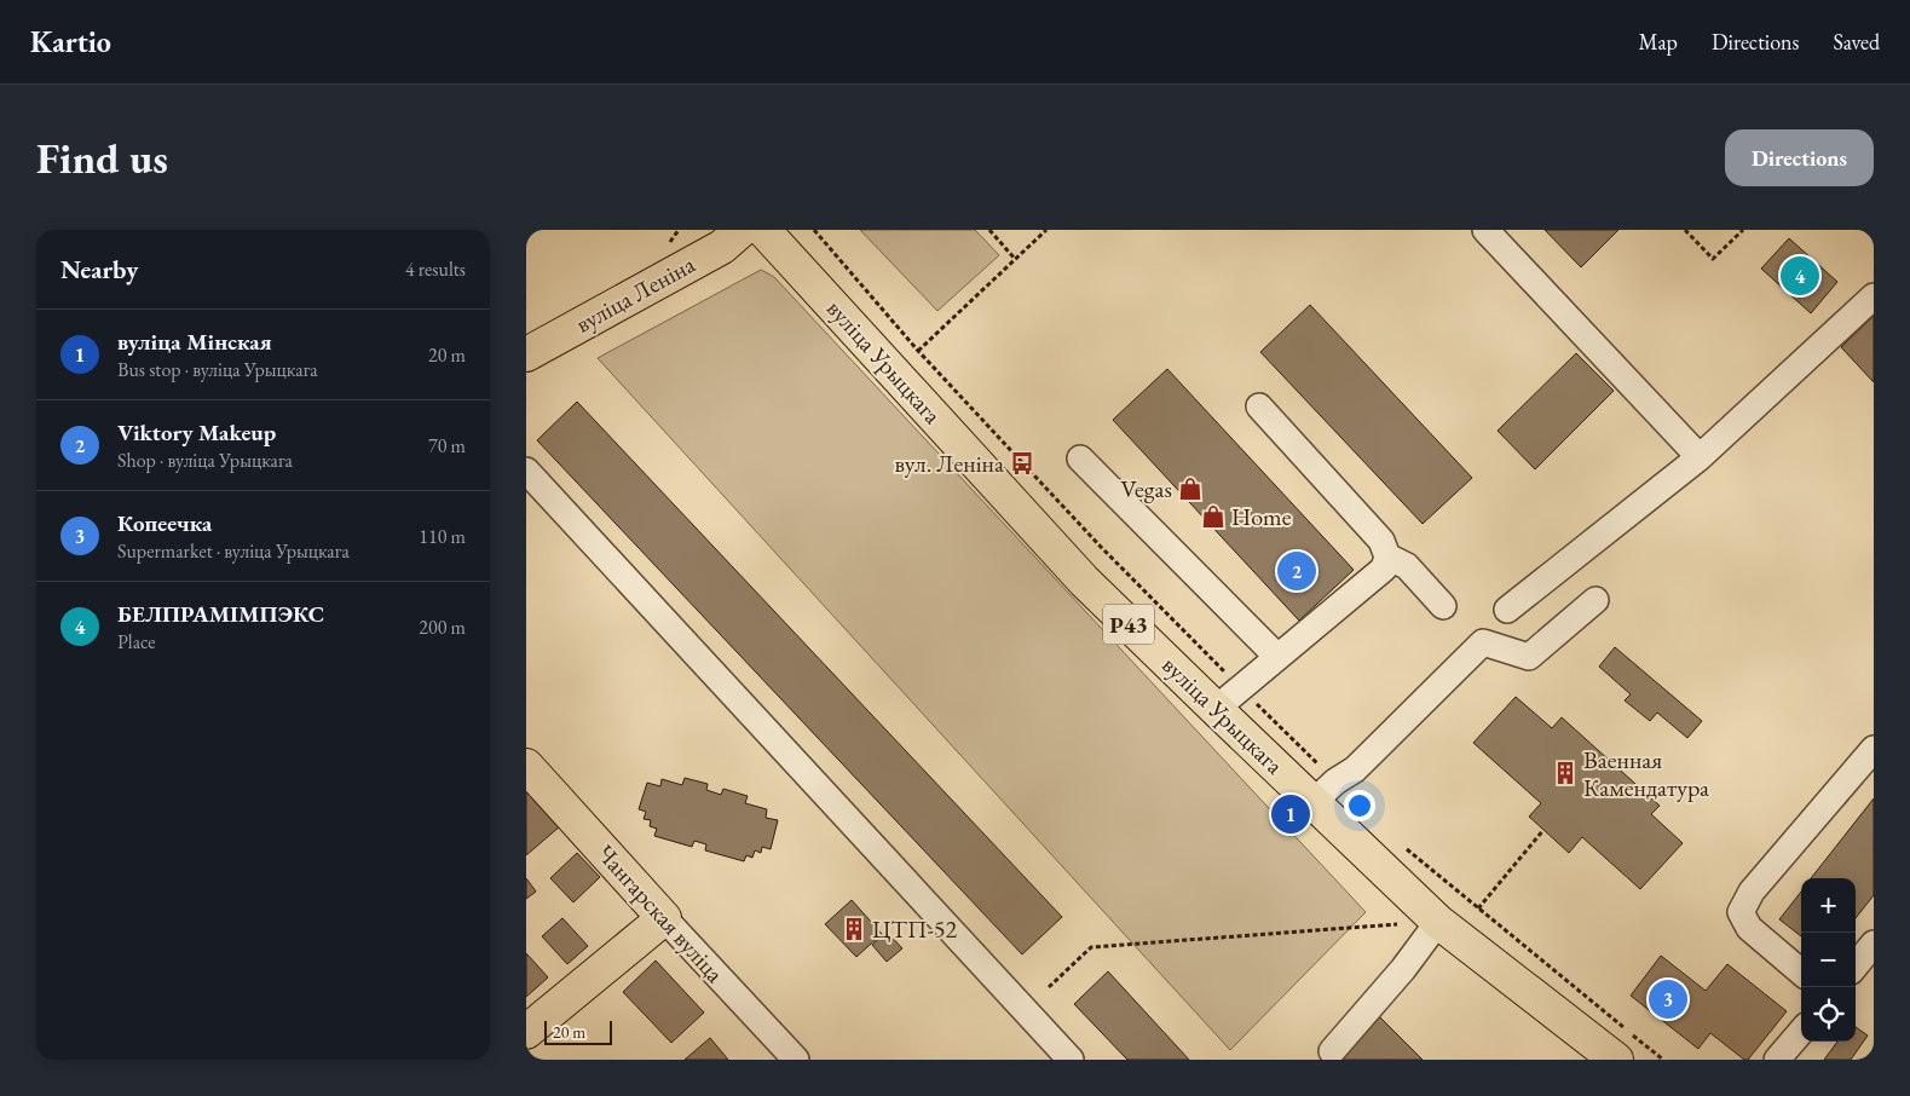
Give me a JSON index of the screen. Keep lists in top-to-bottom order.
{
  "streets": {
    "main road": [
      "вуліца Леніна",
      "вуліца Урыцкага",
      "Р43",
      "Чангарская вуліца"
    ]
  },
  "places": {
    "bus stop": ["вул. Леніна"],
    "shop": ["Vegas", "Home"],
    "building": ["Ваенная Камендатура", "ЦТП-52"]
  },
  "scale_bar": "20 m",
  "page": {
    "header": "Kartio",
    "nav": ["Map", "Directions", "Saved"],
    "buttons": "Directions",
    "title": "Find us",
    "heading": ["Nearby", "4 results"],
    "pins": [
      "4",
      "2",
      "1",
      "3"
    ],
    "list": [
      {
        "mark": "1",
        "name": "вуліца Мінская",
        "note": "Bus stop · вуліца Урыцкага",
        "value": "20 m"
      },
      {
        "mark": "2",
        "name": "Viktory Makeup",
        "note": "Shop · вуліца Урыцкага",
        "value": "70 m"
      },
      {
        "mark": "3",
        "name": "Копеечка",
        "note": "Supermarket · вуліца Урыцкага",
        "value": "110 m"
      },
      {
        "mark": "4",
        "name": "БЕЛПРАМІМПЭКС",
        "note": "Place",
        "value": "200 m"
      }
    ],
    "map_buttons": ["+", "−"],
    "scale": "20 m"
  }
}
